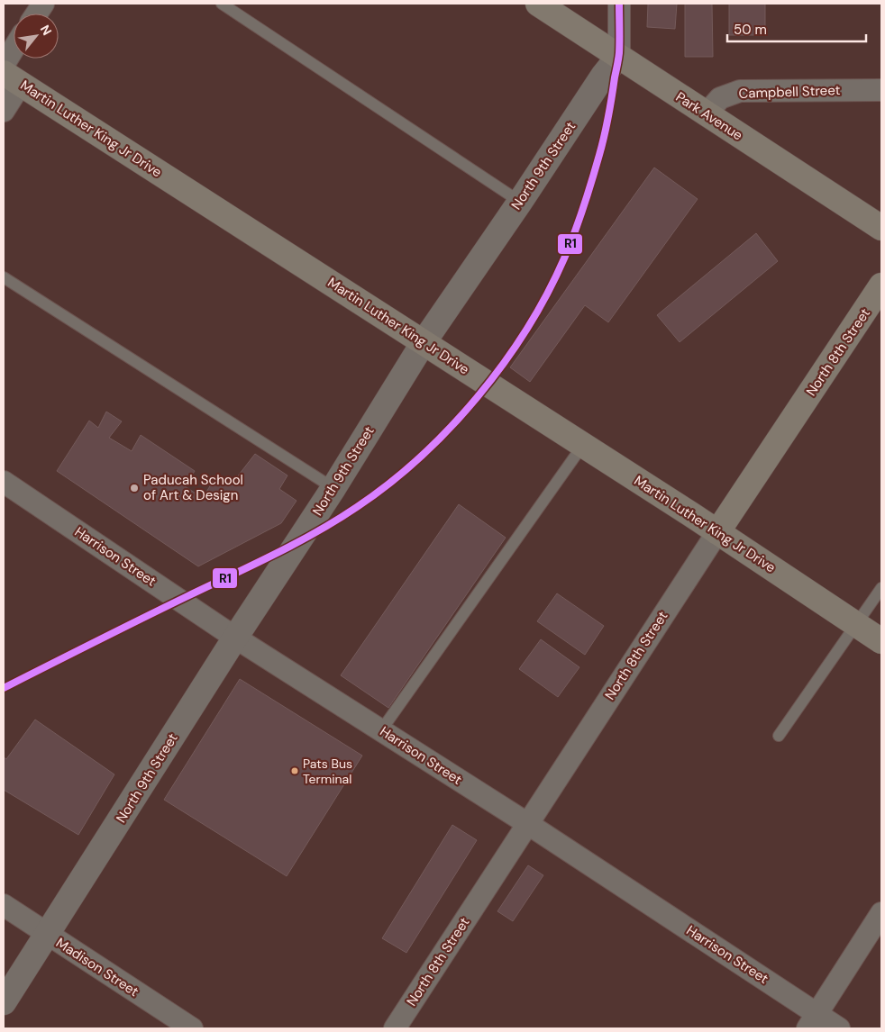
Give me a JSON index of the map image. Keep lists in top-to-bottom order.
{
  "streets": {
    "main road": ["Park Avenue", "Martin Luther King Jr Drive", "North 8th Street"],
    "street": [
      "Campbell Street",
      "North 9th Street",
      "Harrison Street",
      "Madison Street"
    ]
  },
  "crossings": [
    ["Campbell Street", "Park Avenue"],
    ["Park Avenue", "North 9th Street"],
    ["Martin Luther King Jr Drive", "North 9th Street"],
    ["Martin Luther King Jr Drive", "North 8th Street"],
    ["North 9th Street", "Harrison Street"],
    ["North 9th Street", "Madison Street"],
    ["North 8th Street", "Harrison Street"]
  ],
  "places": ["Paducah School of Art & Design", "Pats Bus Terminal"],
  "lines": ["transit line R1"],
  "scale_bar": "50 m",
  "north": "top right"
}
